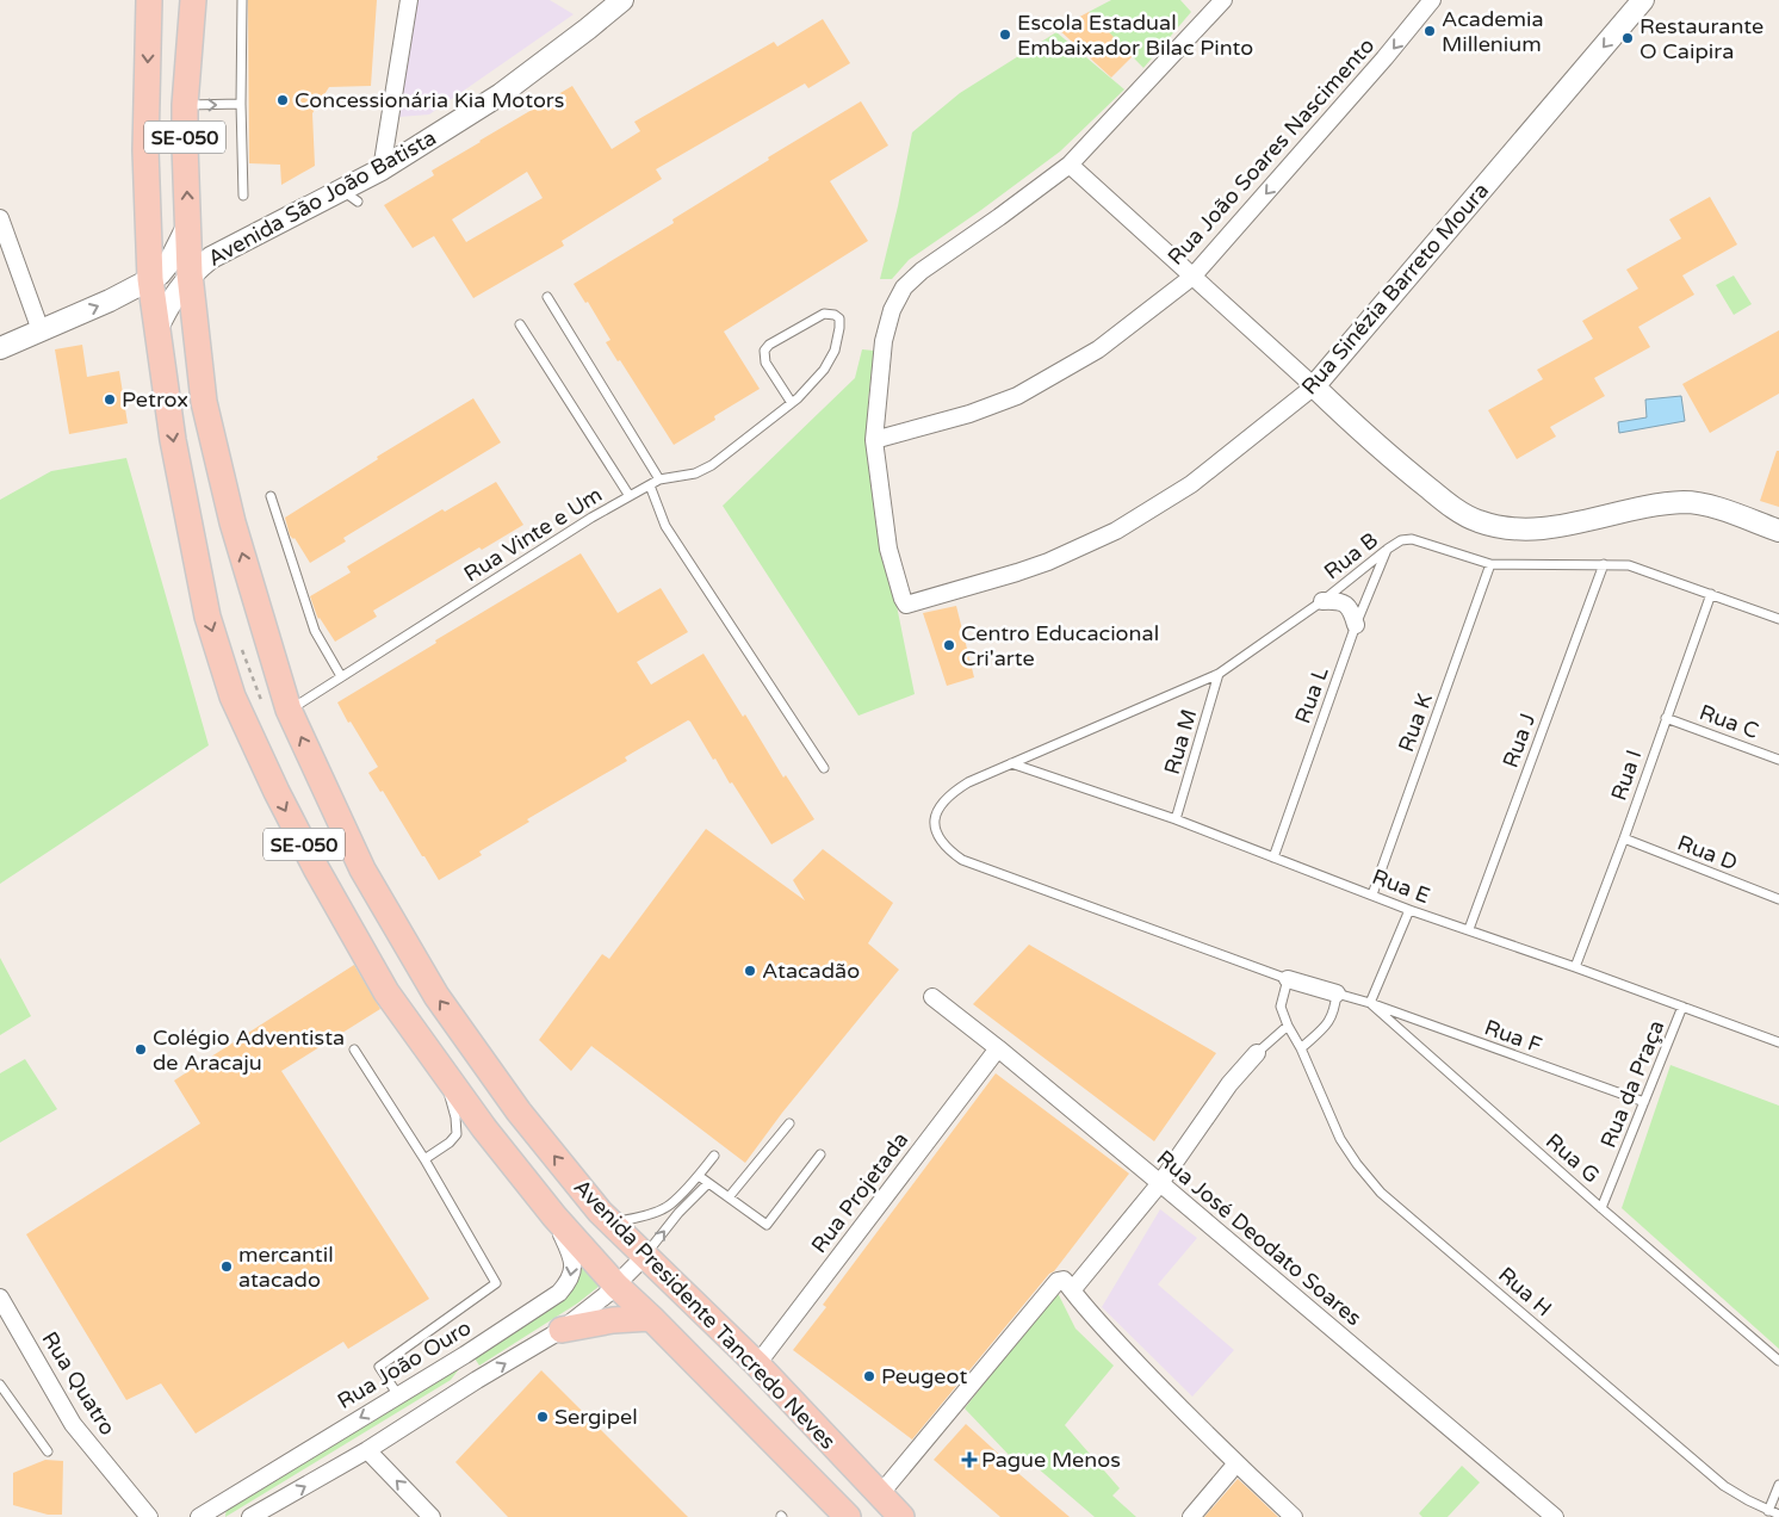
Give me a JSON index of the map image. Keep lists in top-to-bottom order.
{
  "streets": {
    "main road": ["SE-050", "Avenida Presidente Tancredo Neves"],
    "street": [
      "Rua João Soares Nascimento",
      "Avenida São João Batista",
      "Rua Sinézia Barreto Moura",
      "Rua Projetada",
      "Rua José Deodato Soares",
      "Rua João Ouro",
      "Rua Quatro"
    ],
    "lane": [
      "Rua Vinte e Um",
      "Rua B",
      "Rua L",
      "Rua C",
      "Rua K",
      "Rua J",
      "Rua M",
      "Rua I",
      "Rua D",
      "Rua E",
      "Rua F",
      "Rua da Praça",
      "Rua G",
      "Rua H"
    ]
  },
  "crossings": [
    ["Rua João Soares Nascimento", "Rua Sinézia Barreto Moura"],
    ["Avenida São João Batista", "Avenida Presidente Tancredo Neves"],
    ["Rua Vinte e Um", "Avenida Presidente Tancredo Neves"],
    ["Rua B", "Rua L"],
    ["Rua B", "Rua K"],
    ["Rua B", "Rua J"],
    ["Rua B", "Rua M"],
    ["Rua B", "Rua I"],
    ["Rua B", "Rua E"],
    ["Rua L", "Rua E"],
    ["Rua C", "Rua I"],
    ["Rua K", "Rua E"],
    ["Rua J", "Rua E"],
    ["Rua M", "Rua E"],
    ["Rua I", "Rua D"],
    ["Rua I", "Rua E"],
    ["Rua E", "Rua da Praça"],
    ["Rua F", "Rua da Praça"],
    ["Rua F", "Rua G"],
    ["Rua da Praça", "Rua G"],
    ["Rua Projetada", "Rua José Deodato Soares"],
    ["Rua Projetada", "Avenida Presidente Tancredo Neves"],
    ["Avenida Presidente Tancredo Neves", "Rua João Ouro"]
  ],
  "one_way": ["Rua João Soares Nascimento", "Rua Sinézia Barreto Moura"],
  "places": {
    "other": [
      "Academia Millenium",
      "Escola Estadual Embaixador Bilac Pinto",
      "Restaurante O Caipira",
      "Concessionária Kia Motors",
      "Petrox",
      "Centro Educacional Cri'arte",
      "Atacadão",
      "Colégio Adventista de Aracaju",
      "mercantil atacado",
      "Peugeot",
      "Sergipel"
    ],
    "health": ["Pague Menos"]
  }
}
